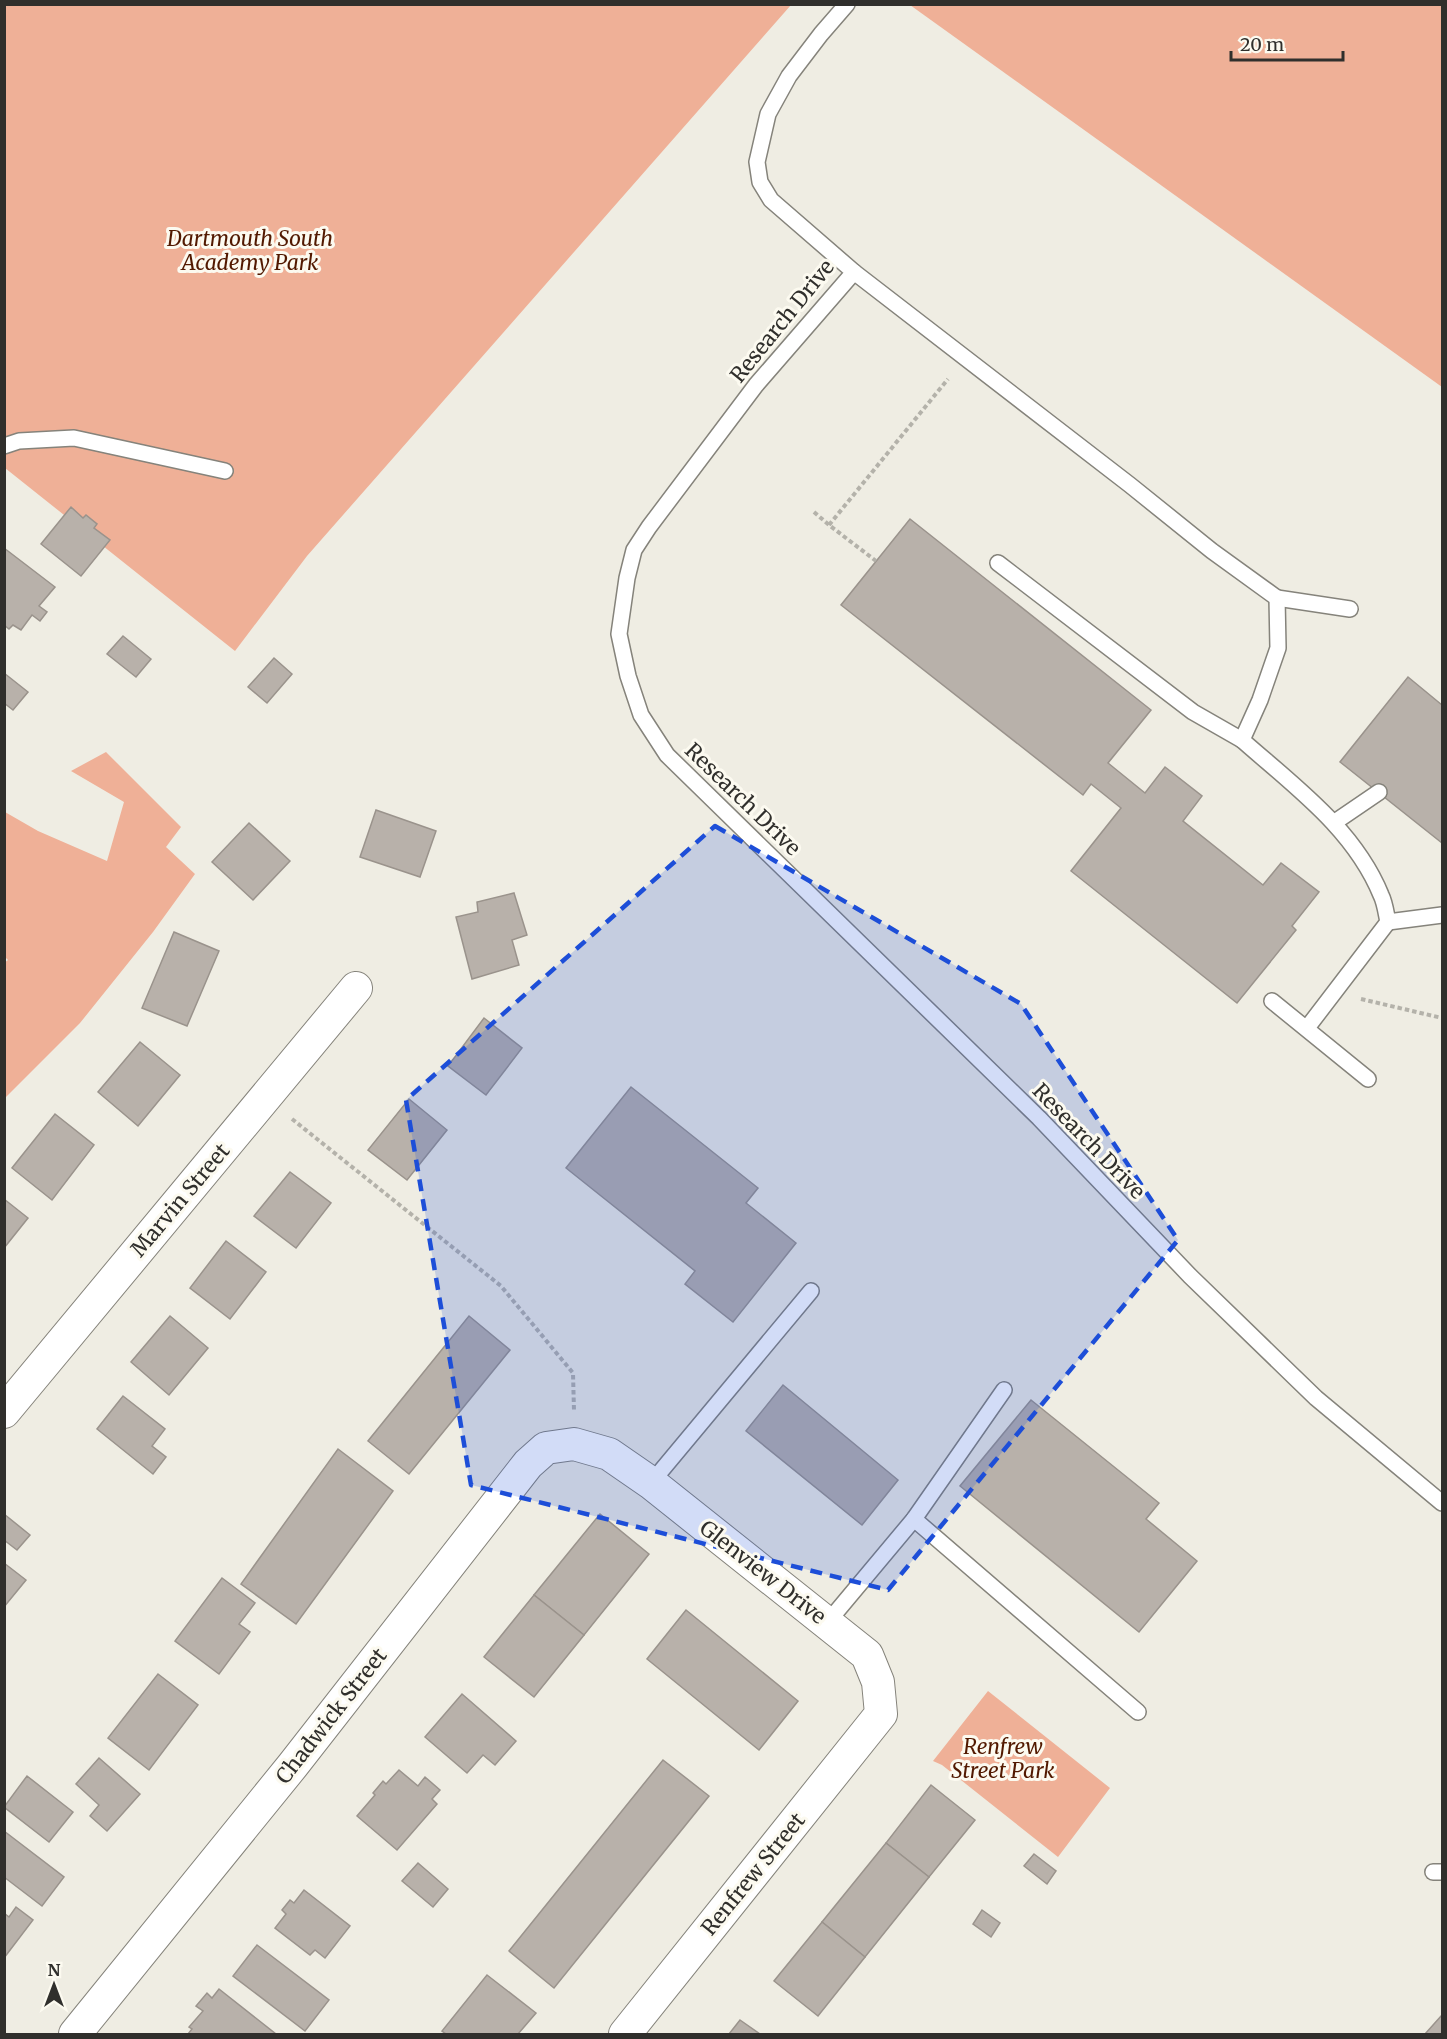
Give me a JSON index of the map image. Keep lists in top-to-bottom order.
{
  "streets": {
    "street": [
      "Marvin Street",
      "Glenview Drive",
      "Chadwick Street",
      "Renfrew Street"
    ],
    "lane": ["Research Drive"]
  },
  "crossings": [
    ["Glenview Drive", "Chadwick Street"],
    ["Glenview Drive", "Renfrew Street"]
  ],
  "parks": ["Dartmouth South Academy Park", "Renfrew Street Park"],
  "scale_bar": "20 m",
  "north": "top"
}
